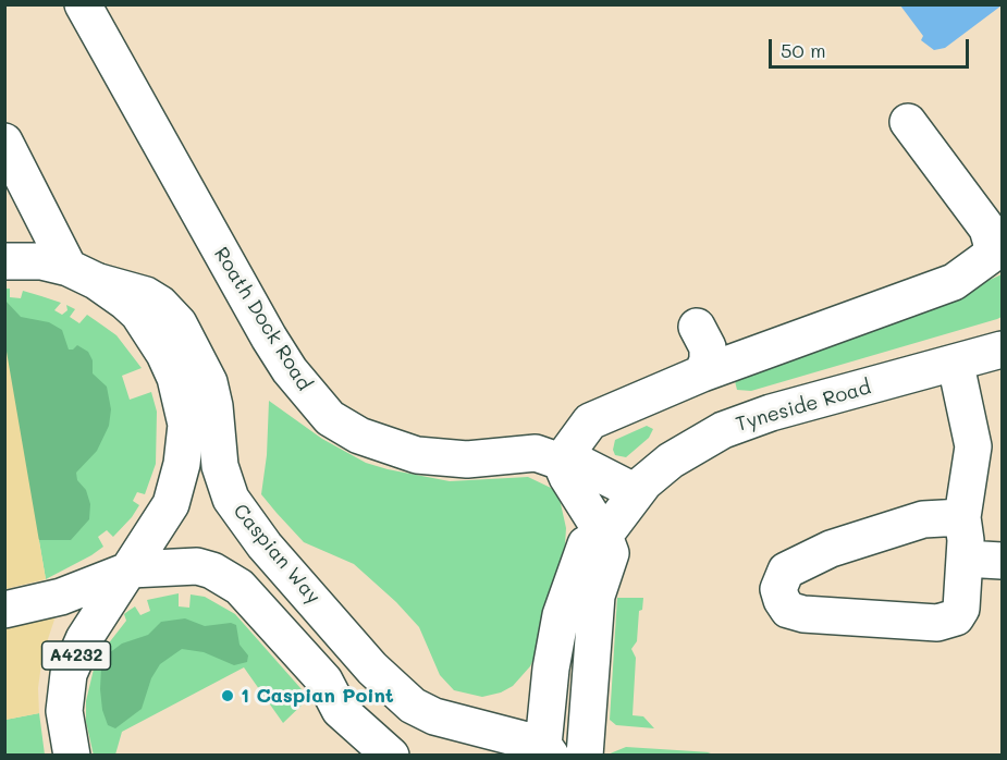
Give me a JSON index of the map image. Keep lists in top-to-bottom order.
{
  "streets": {
    "street": [
      "Roath Dock Road",
      "Tyneside Road",
      "Caspian Way",
      "A4232"
    ]
  },
  "crossings": [
    ["Roath Dock Road", "Tyneside Road"],
    ["Tyneside Road", "Caspian Way"]
  ],
  "places": ["1 Caspian Point"],
  "scale_bar": "50 m"
}
